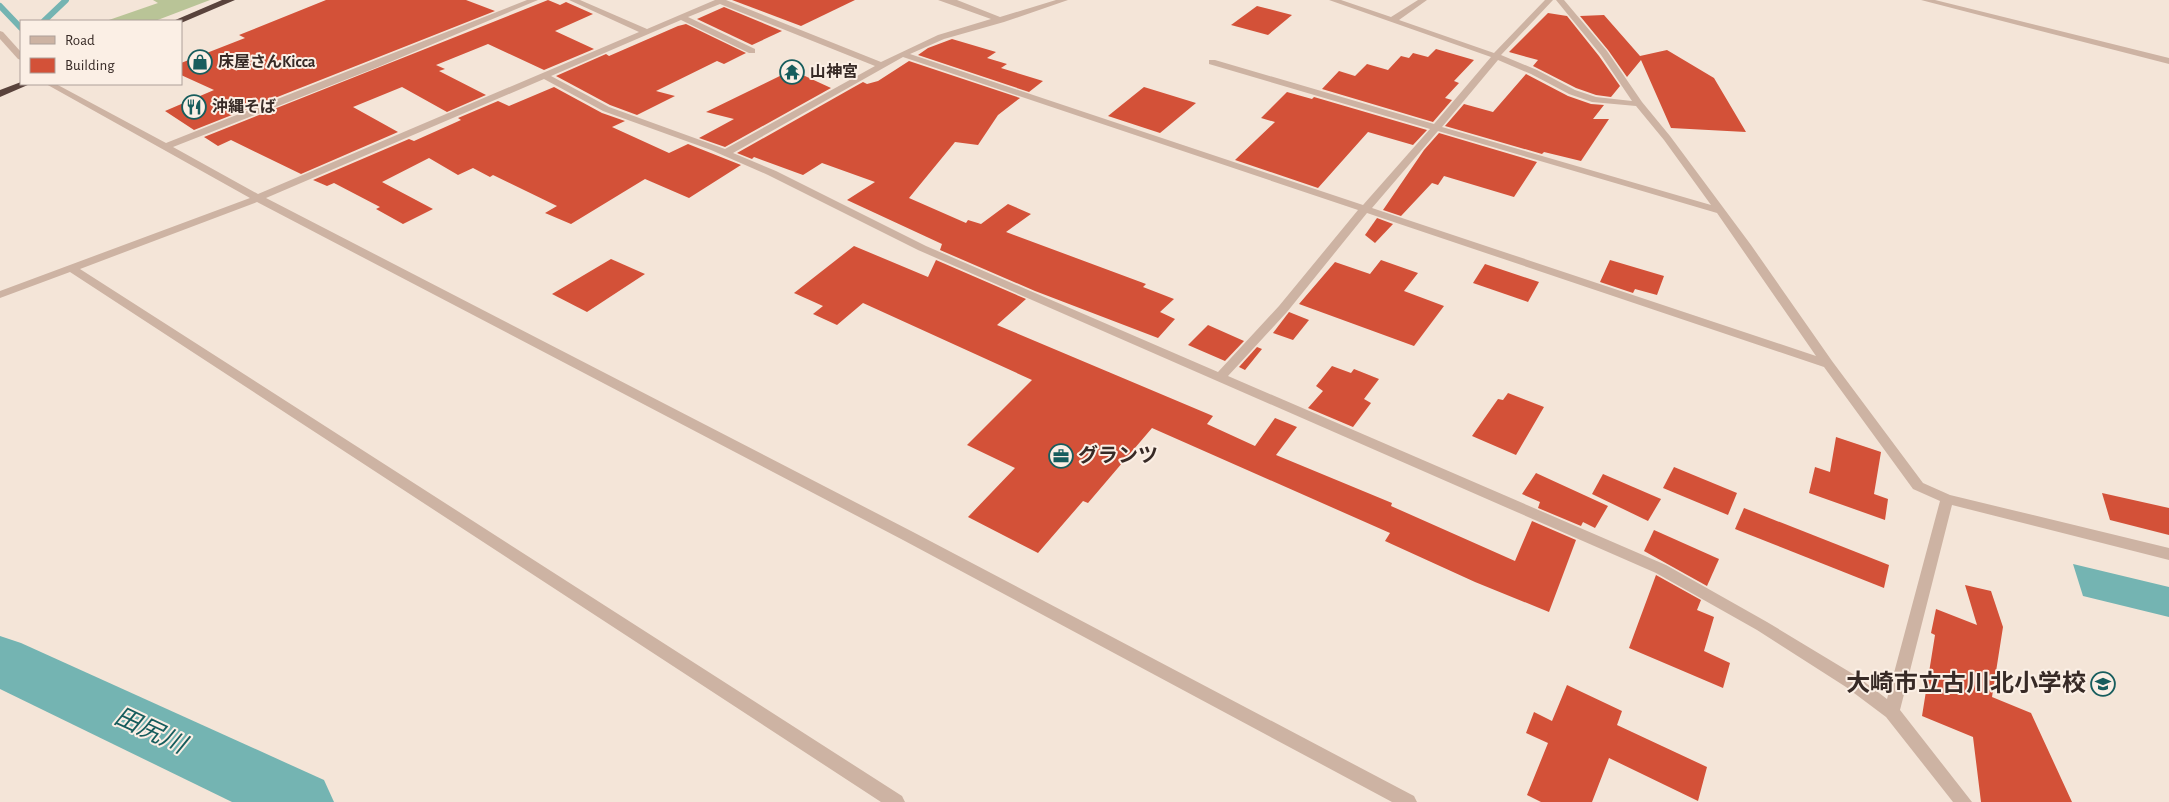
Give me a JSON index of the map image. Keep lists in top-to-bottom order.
{
  "water": ["田尻川"],
  "places": {
    "shop": ["床屋さんKicca"],
    "temple": ["山神宮"],
    "restaurant": ["沖縄そば"],
    "office": ["グランツ"],
    "school or university": ["大崎市立古川北小学校"]
  },
  "legend": ["Road", "Building"]
}
